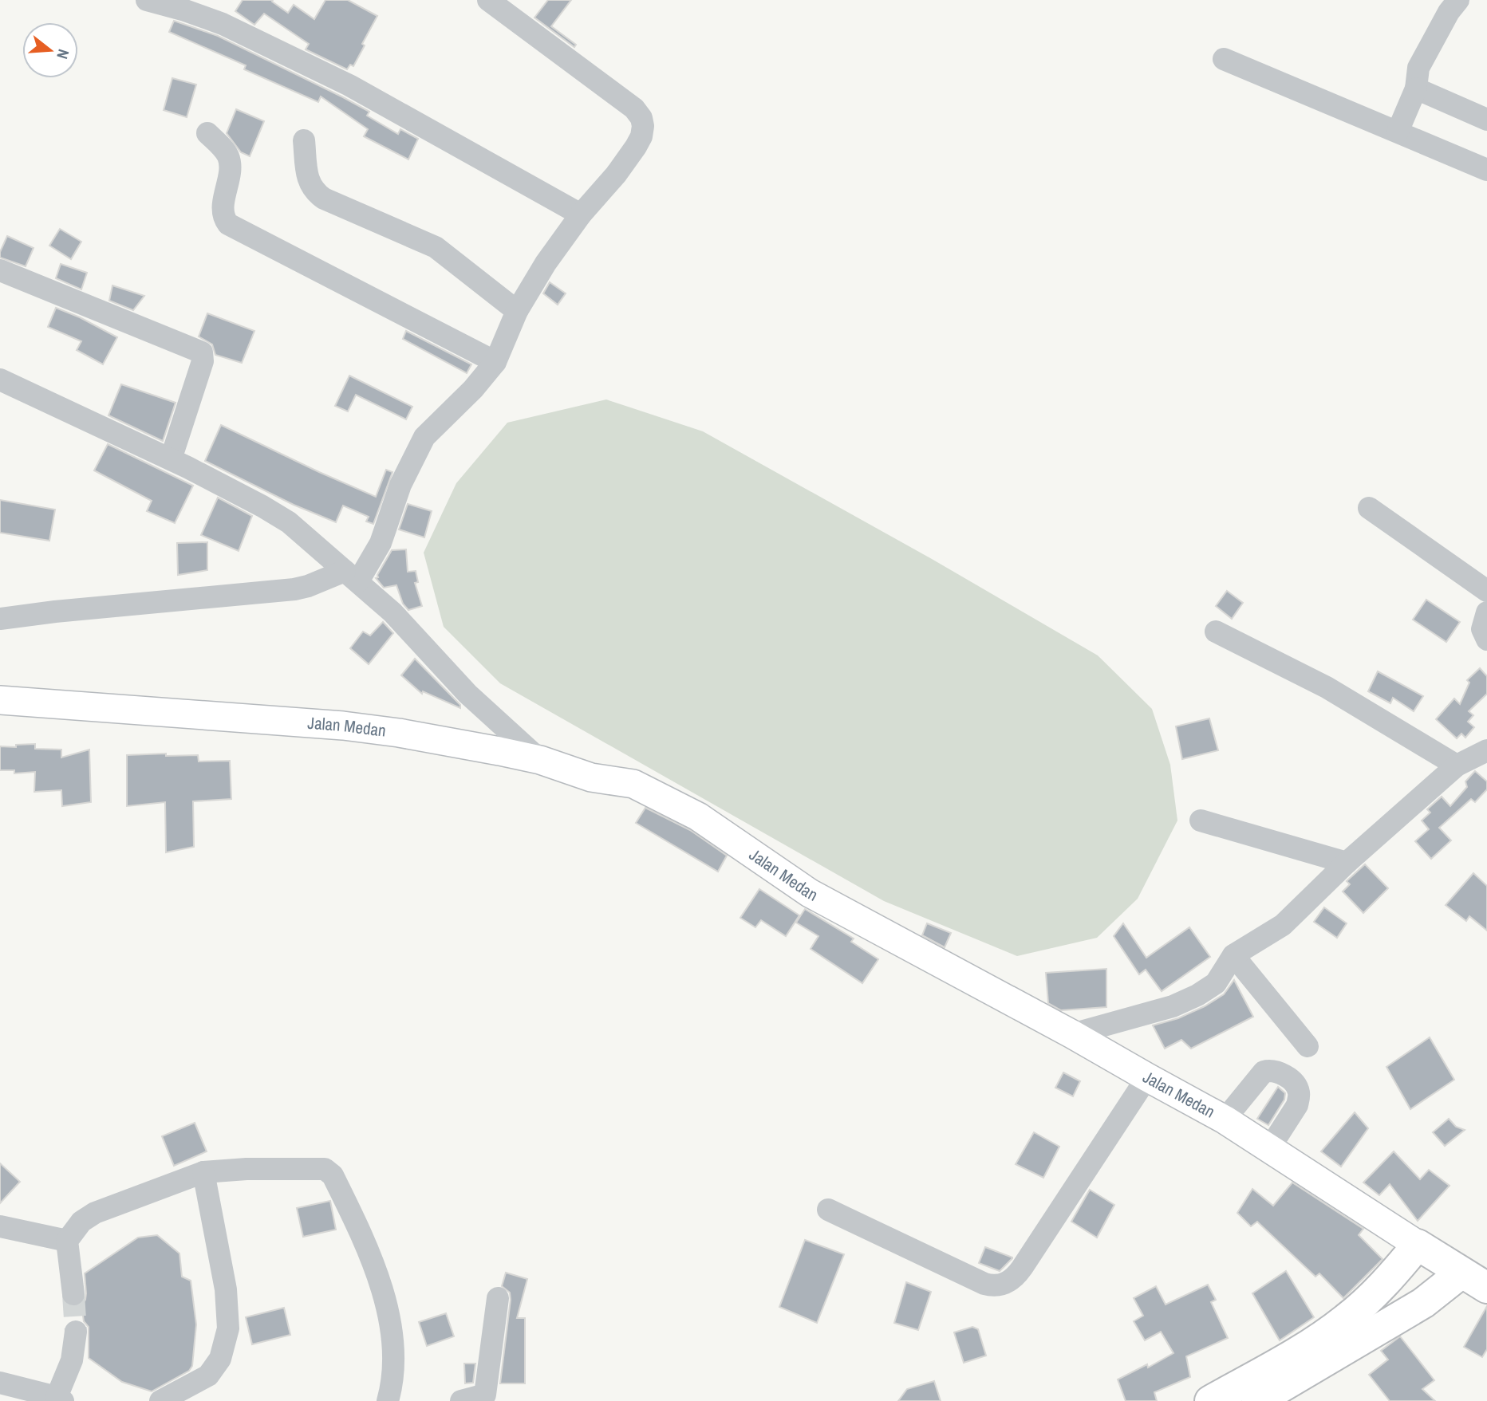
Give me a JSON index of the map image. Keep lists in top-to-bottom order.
{
  "streets": {
    "highway": ["Jalan Medan"]
  },
  "north": "right"
}
